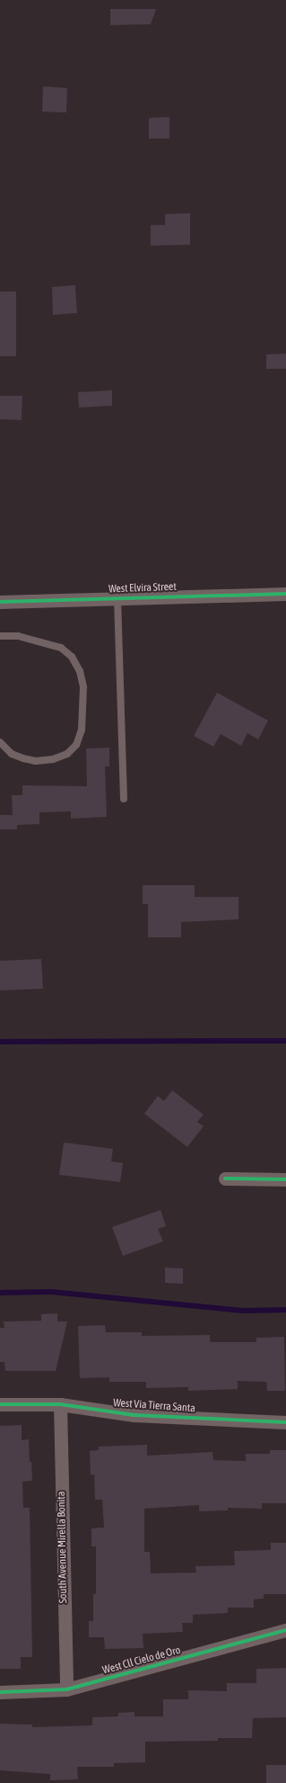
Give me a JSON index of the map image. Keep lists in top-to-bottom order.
{
  "streets": {
    "street": [
      "West Elvira Street",
      "West Via Tierra Santa",
      "South Avenue Mirella Bonita",
      "West Cll Cielo de Oro"
    ]
  },
  "crossings": [
    ["West Via Tierra Santa", "South Avenue Mirella Bonita"],
    ["South Avenue Mirella Bonita", "West Cll Cielo de Oro"]
  ]
}
